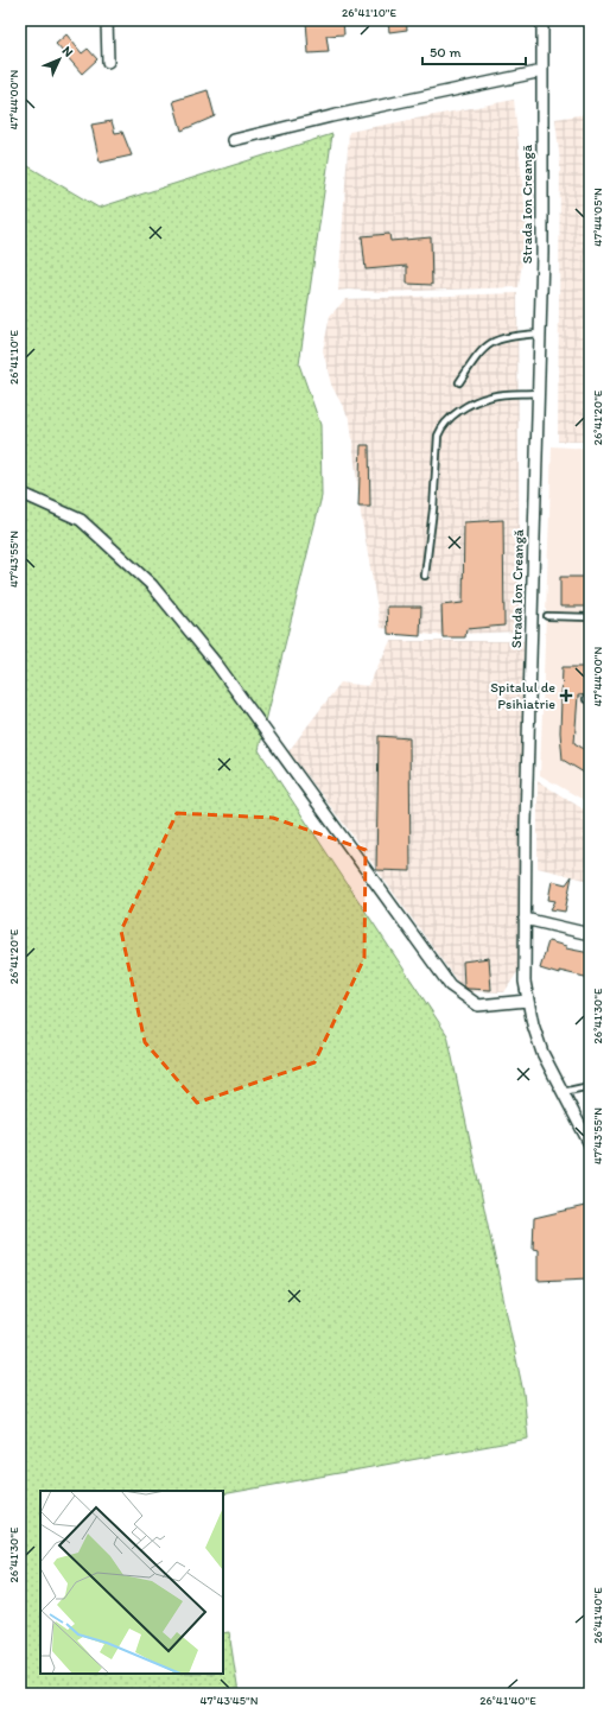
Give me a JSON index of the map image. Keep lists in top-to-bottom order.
{
  "streets": {
    "street": ["Strada Ion Creangă"]
  },
  "places": {
    "health": ["Spitalul de Psihiatrie"]
  },
  "scale_bar": "50 m",
  "north": "top right",
  "coordinates": [
    "26°41'10\"E",
    "47°44'00\"N",
    "47°44'05\"N",
    "26°41'20\"E",
    "47°43'55\"N",
    "26°41'30\"E",
    "26°41'40\"E",
    "47°43'45\"N"
  ]
}
